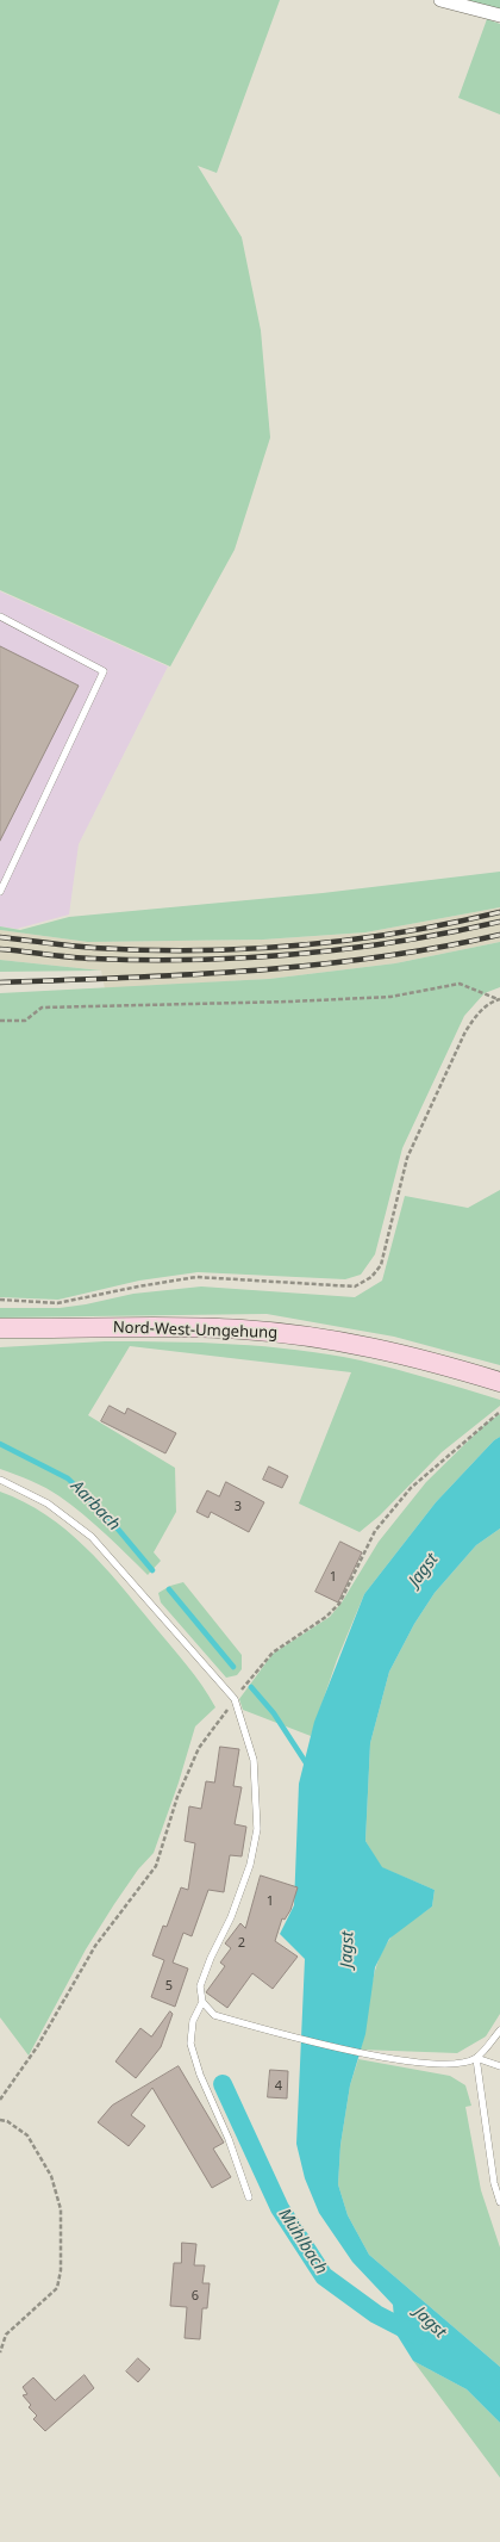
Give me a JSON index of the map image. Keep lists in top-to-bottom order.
{
  "streets": {
    "main road": ["Nord-West-Umgehung"]
  },
  "water": ["Aarbach", "Jagst", "Mühlbach"],
  "house_numbers": [
    "3",
    "1",
    "1",
    "2",
    "5",
    "4",
    "6"
  ]
}
